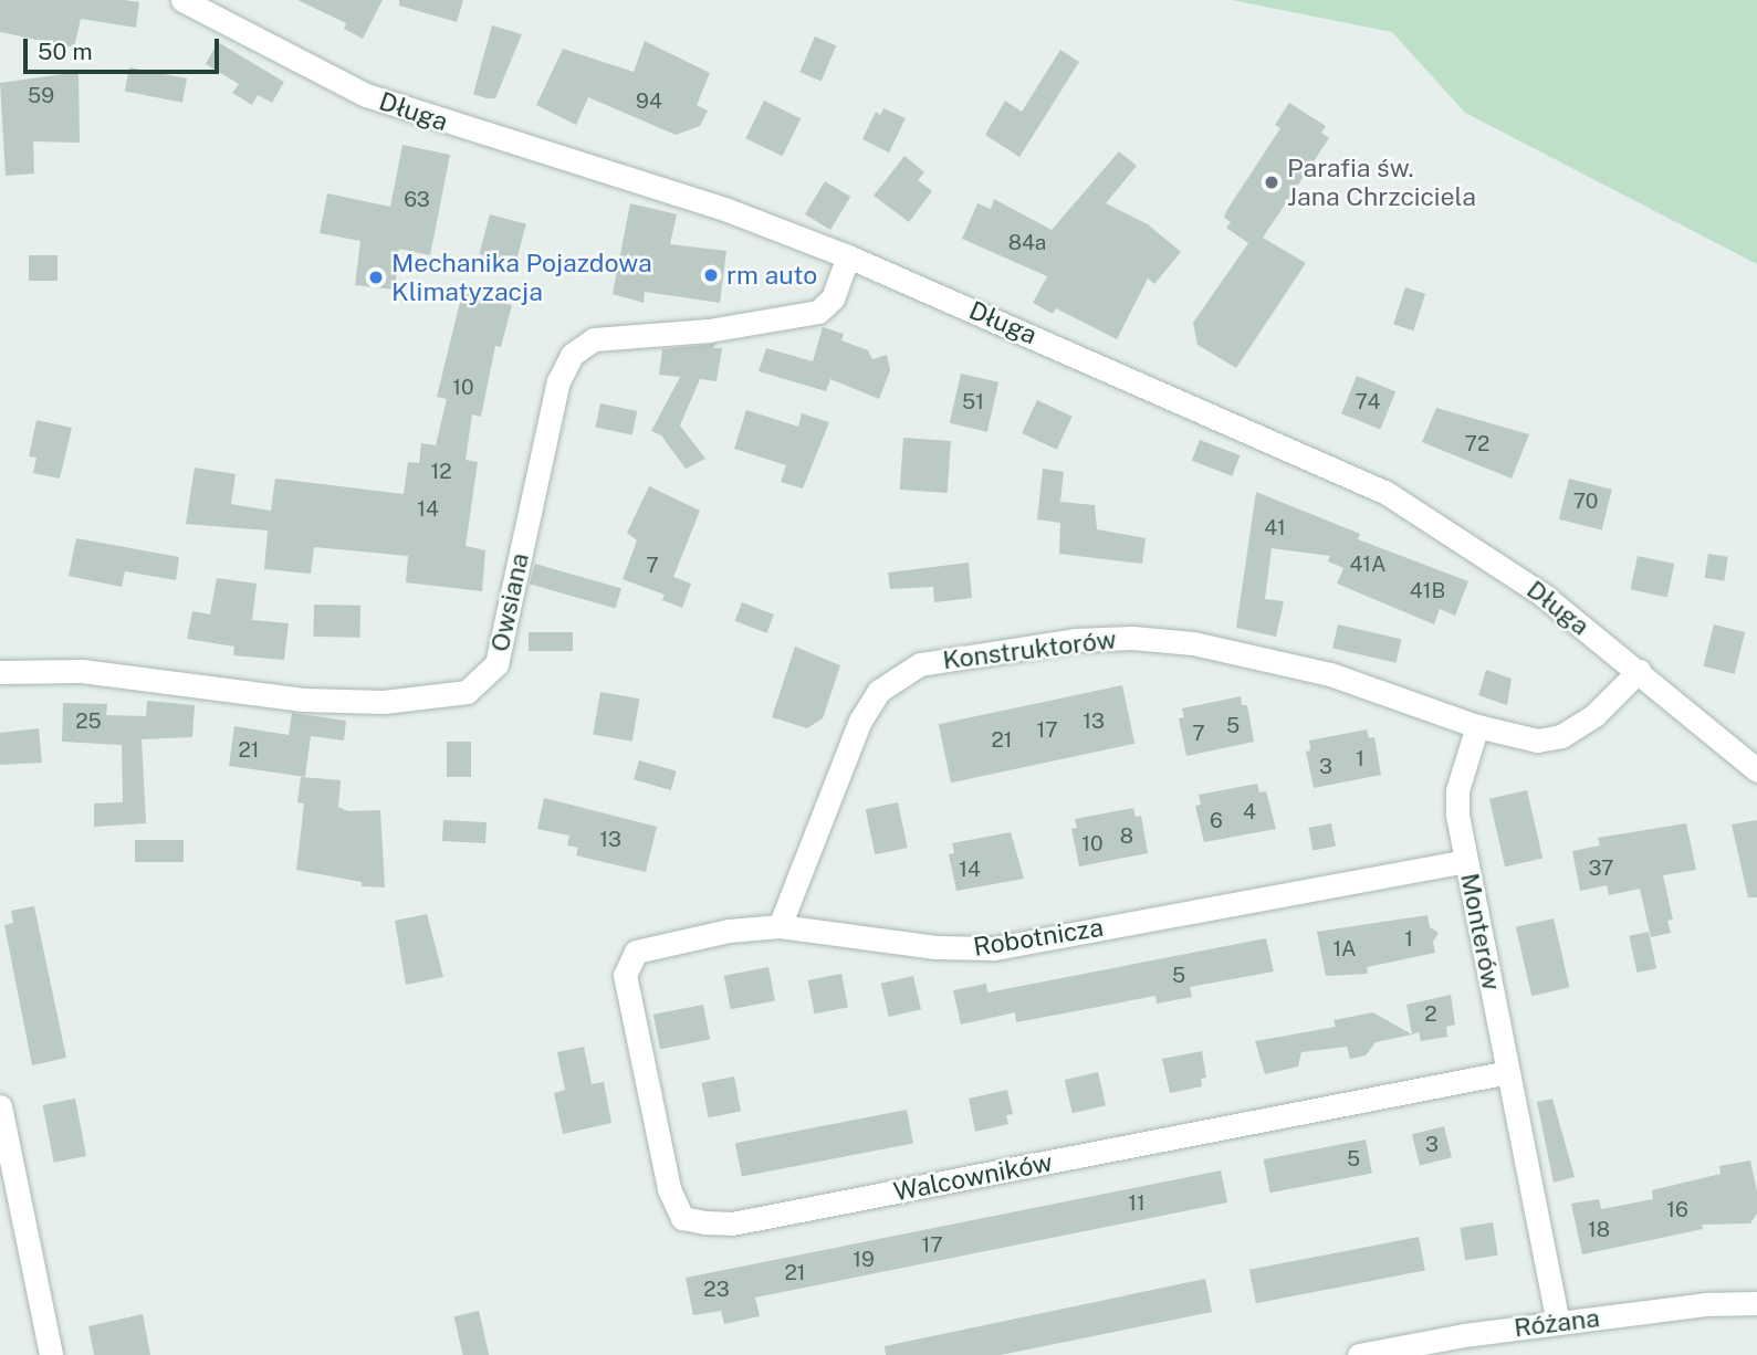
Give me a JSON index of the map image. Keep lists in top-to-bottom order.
{
  "streets": {
    "street": [
      "Długa",
      "Owsiana",
      "Konstruktorów",
      "Monterów",
      "Robotnicza",
      "Walcowników",
      "Różana"
    ]
  },
  "crossings": [
    ["Długa", "Owsiana"],
    ["Konstruktorów", "Monterów"],
    ["Konstruktorów", "Robotnicza"],
    ["Monterów", "Robotnicza"],
    ["Monterów", "Walcowników"],
    ["Monterów", "Różana"],
    ["Robotnicza", "Walcowników"]
  ],
  "places": ["Parafia św. Jana Chrzciciela", "rm auto", "Mechanika Pojazdowa Klimatyzacja"],
  "house_numbers": [
    "59",
    "94",
    "63",
    "84a",
    "10",
    "51",
    "74",
    "72",
    "12",
    "70",
    "14",
    "41",
    "41A",
    "7",
    "41B",
    "25",
    "13",
    "5",
    "17",
    "7",
    "21",
    "21",
    "1",
    "3",
    "4",
    "6",
    "8",
    "13",
    "10",
    "37",
    "14",
    "1",
    "1A",
    "5",
    "2",
    "3",
    "5",
    "11",
    "16",
    "18",
    "17",
    "19",
    "21",
    "23"
  ],
  "scale_bar": "50 m"
}
